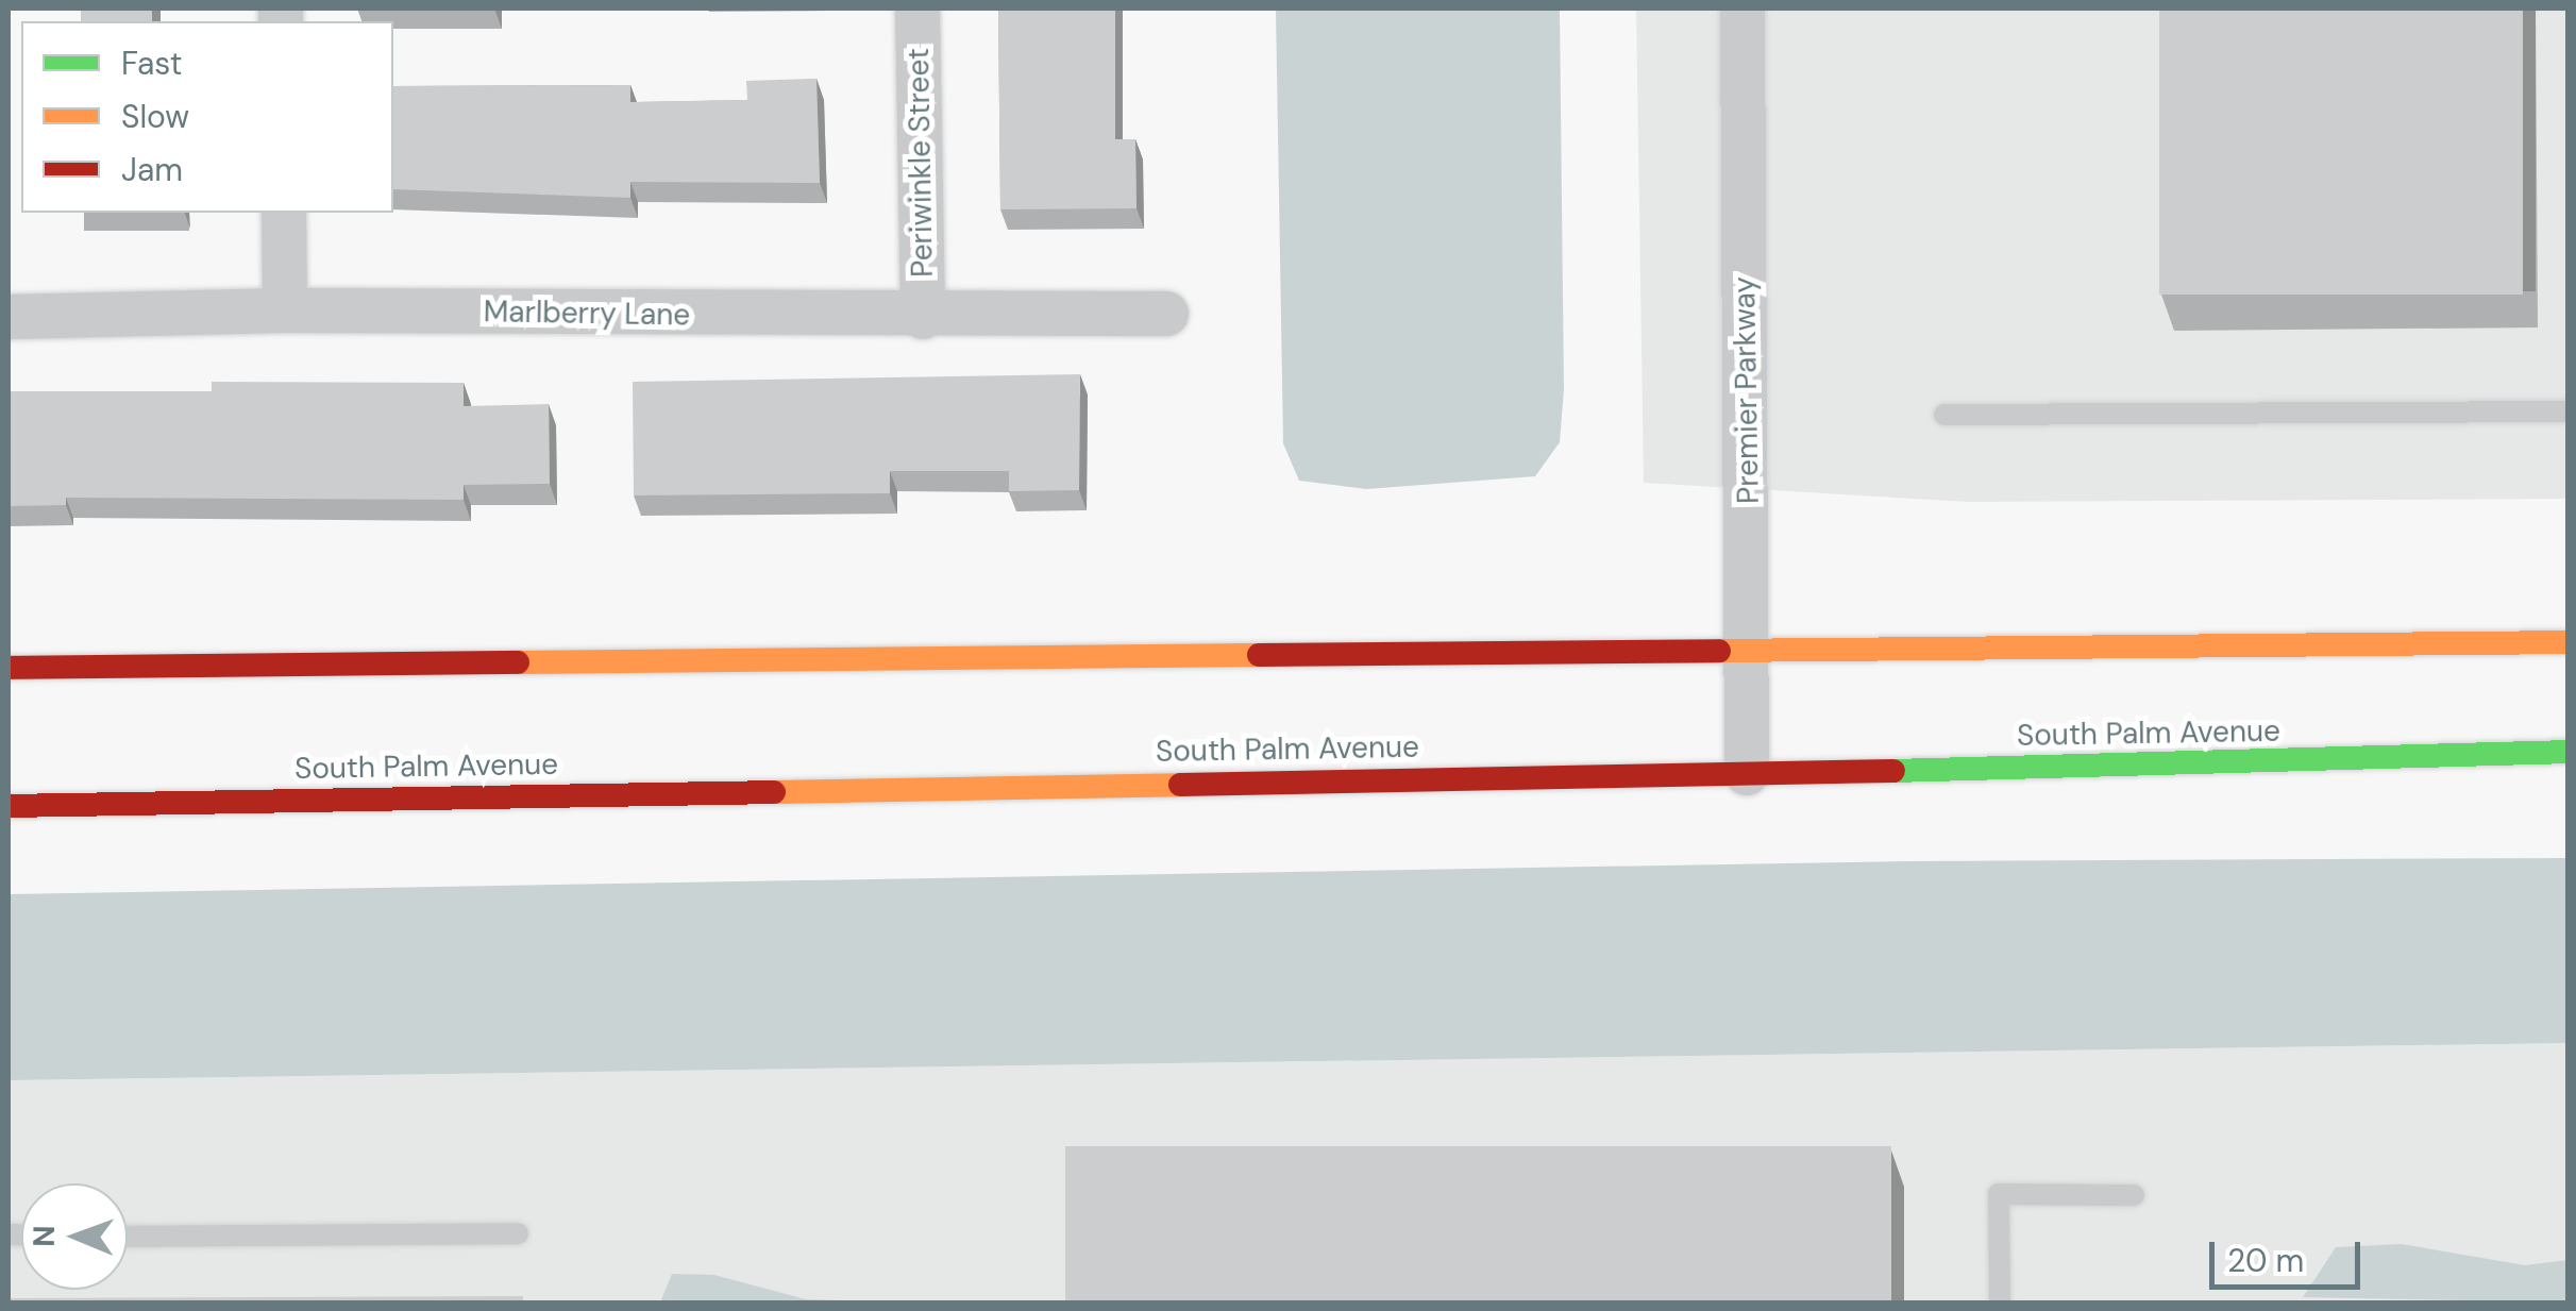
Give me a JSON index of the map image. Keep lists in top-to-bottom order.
{
  "streets": {
    "main road": ["South Palm Avenue"],
    "street": ["Periwinkle Street", "Marlberry Lane", "Premier Parkway"]
  },
  "crossings": [
    ["Periwinkle Street", "Marlberry Lane"],
    ["Premier Parkway", "South Palm Avenue"]
  ],
  "legend": ["Fast", "Slow", "Jam"],
  "scale_bar": "20 m",
  "north": "left"
}
